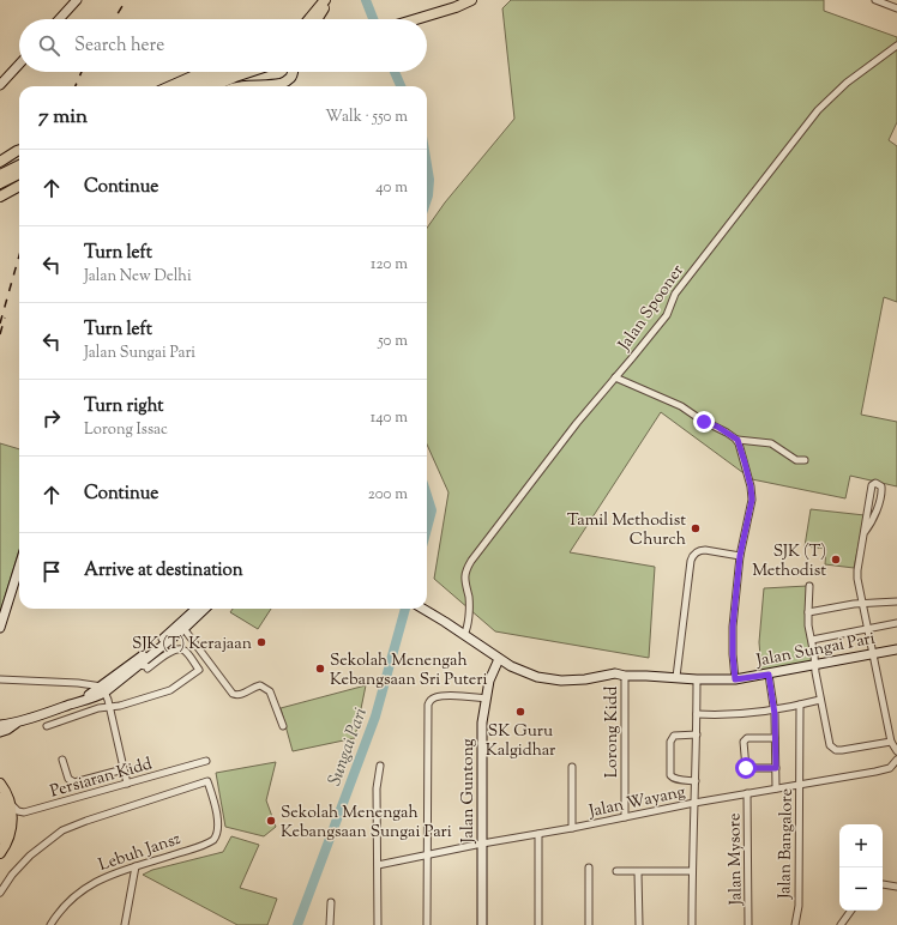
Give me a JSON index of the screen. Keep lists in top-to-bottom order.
{
  "streets": {
    "main road": ["Jalan Sungai Pari", "Jalan Guntong"],
    "street": [
      "Jalan Spooner",
      "Lorong Kidd",
      "Persiaran Kidd",
      "Jalan Wayang",
      "Jalan Bangalore",
      "Lebuh Jansz",
      "Jalan Mysore"
    ]
  },
  "crossings": [
    ["Jalan Spooner", "Jalan Sungai Pari"],
    ["Jalan Sungai Pari", "Lorong Kidd"],
    ["Jalan Sungai Pari", "Jalan Guntong"],
    ["Lorong Kidd", "Jalan Wayang"],
    ["Jalan Guntong", "Jalan Wayang"],
    ["Jalan Wayang", "Jalan Bangalore"],
    ["Jalan Wayang", "Jalan Mysore"]
  ],
  "water": ["Sungai Pari"],
  "places": [
    "Tamil Methodist Church",
    "SJK (T) Methodist",
    "SJK (T) Kerajaan",
    "Sekolah Menengah Kebangsaan Sri Puteri",
    "SK Guru Kalgidhar",
    "Sekolah Menengah Kebangsaan Sungai Pari"
  ],
  "page": {
    "search": "Search here",
    "heading": ["7 min", "Walk · 550 m"],
    "list": [
      ["Continue", "40 m"],
      ["Turn left", "Jalan New Delhi", "120 m"],
      ["Turn left", "Jalan Sungai Pari", "50 m"],
      ["Turn right", "Lorong Issac", "140 m"],
      ["Continue", "200 m"],
      "Arrive at destination"
    ],
    "map_buttons": ["+", "−"]
  }
}
